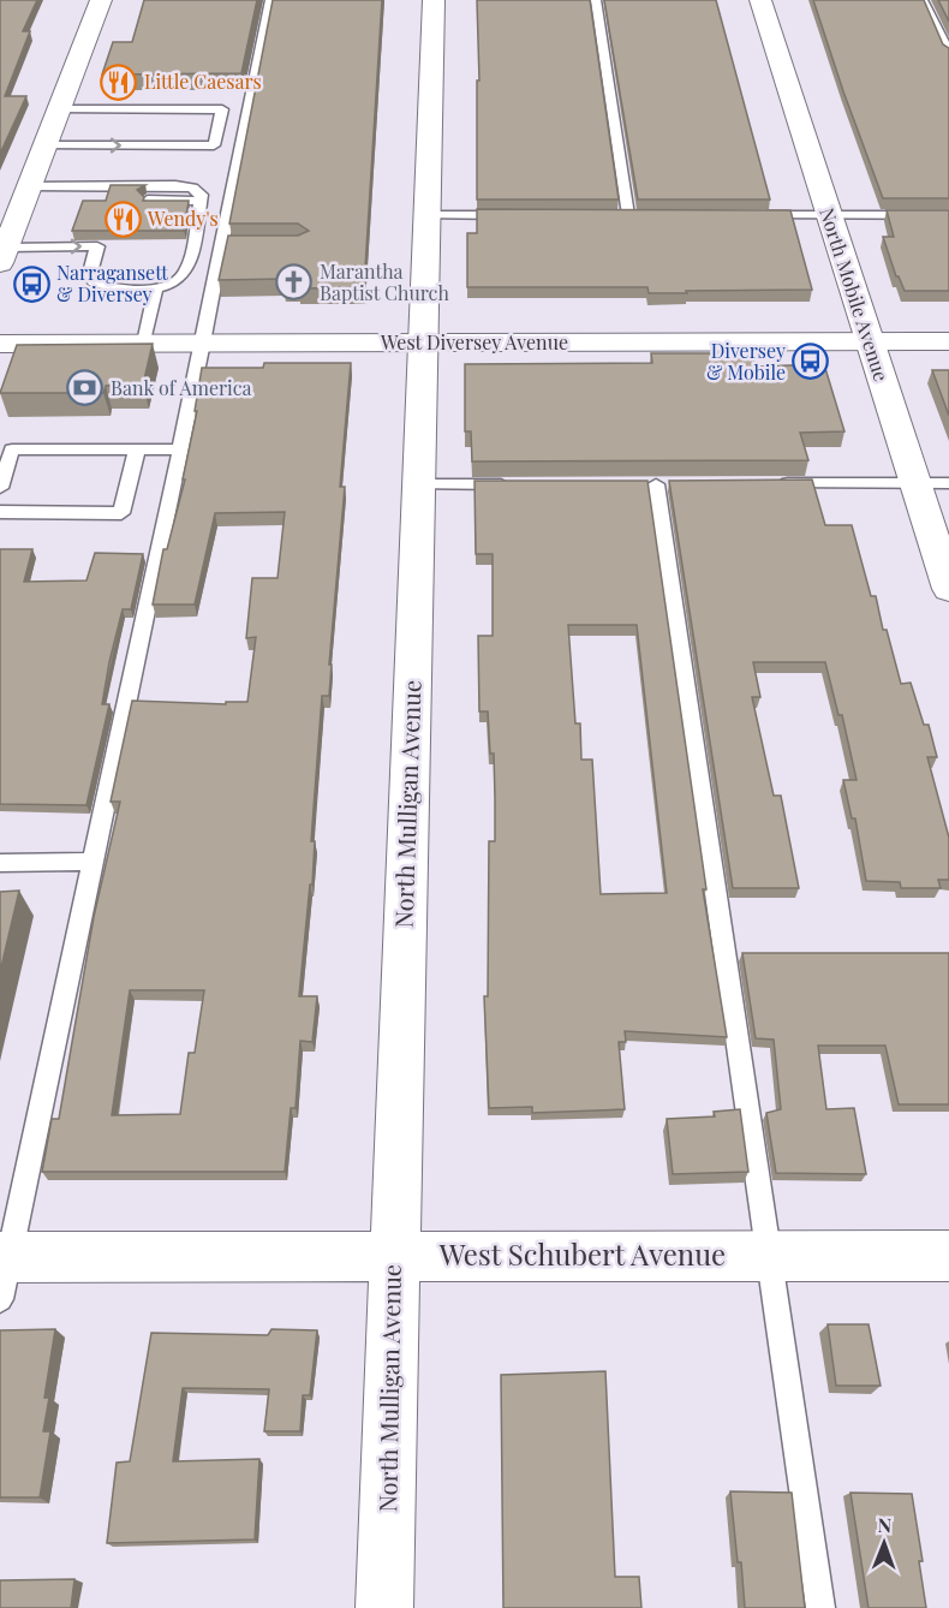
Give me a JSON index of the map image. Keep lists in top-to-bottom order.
{
  "streets": {
    "street": [
      "North Mobile Avenue",
      "West Diversey Avenue",
      "North Mulligan Avenue",
      "West Schubert Avenue"
    ]
  },
  "crossings": [
    ["North Mobile Avenue", "West Diversey Avenue"],
    ["West Diversey Avenue", "North Mulligan Avenue"],
    ["North Mulligan Avenue", "West Schubert Avenue"]
  ],
  "places": {
    "restaurant": ["Little Caesars", "Wendy's"],
    "church": ["Marantha Baptist Church"],
    "bus stop": ["Narragansett & Diversey", "Diversey & Mobile"],
    "bank": ["Bank of America"]
  },
  "north": "top"
}
